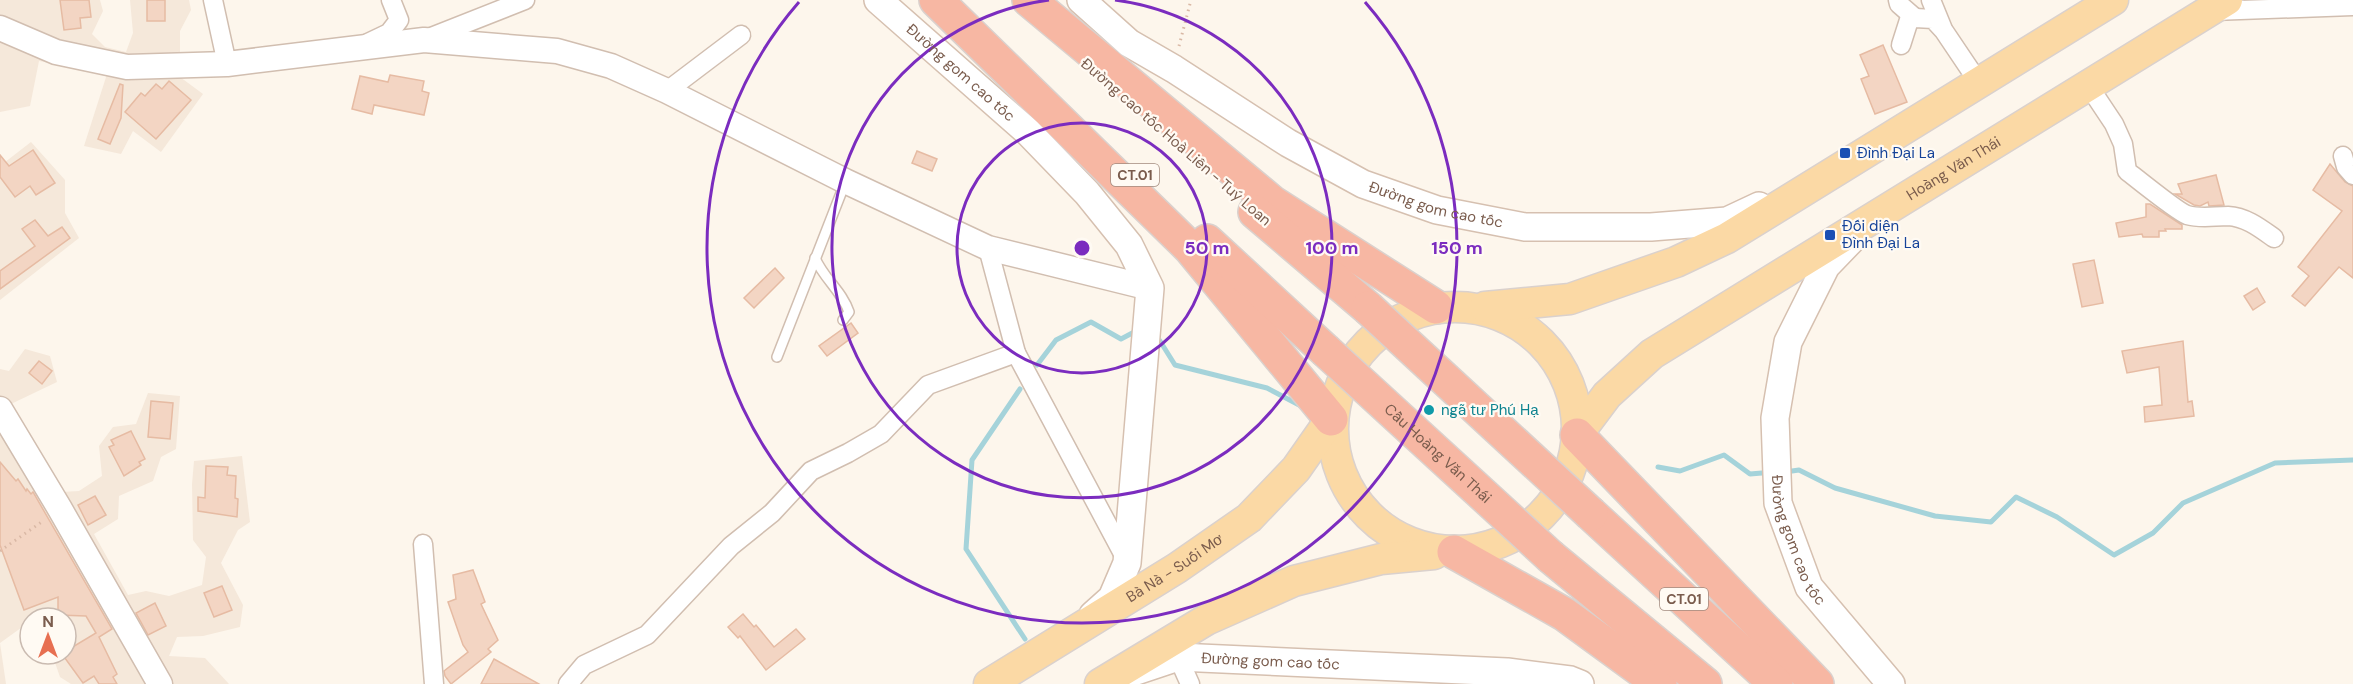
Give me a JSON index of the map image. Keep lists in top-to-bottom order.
{
  "streets": {
    "highway": ["Đường cao tốc Hoà Liên - Tuý Loan", "CT.01", "Cầu Hoàng Văn Thái"],
    "main road": ["Đường gom cao tốc", "Hoàng Văn Thái", "Bà Nà - Suối Mơ"]
  },
  "crossings": [
    ["Đường gom cao tốc", "Hoàng Văn Thái"]
  ],
  "places": {
    "transit": ["Đình Đại La", "Đối diện Đình Đại La"],
    "other": ["ngã tư Phú Hạ"]
  },
  "north": "top",
  "rings": ["50 m", "100 m", "150 m"]
}
